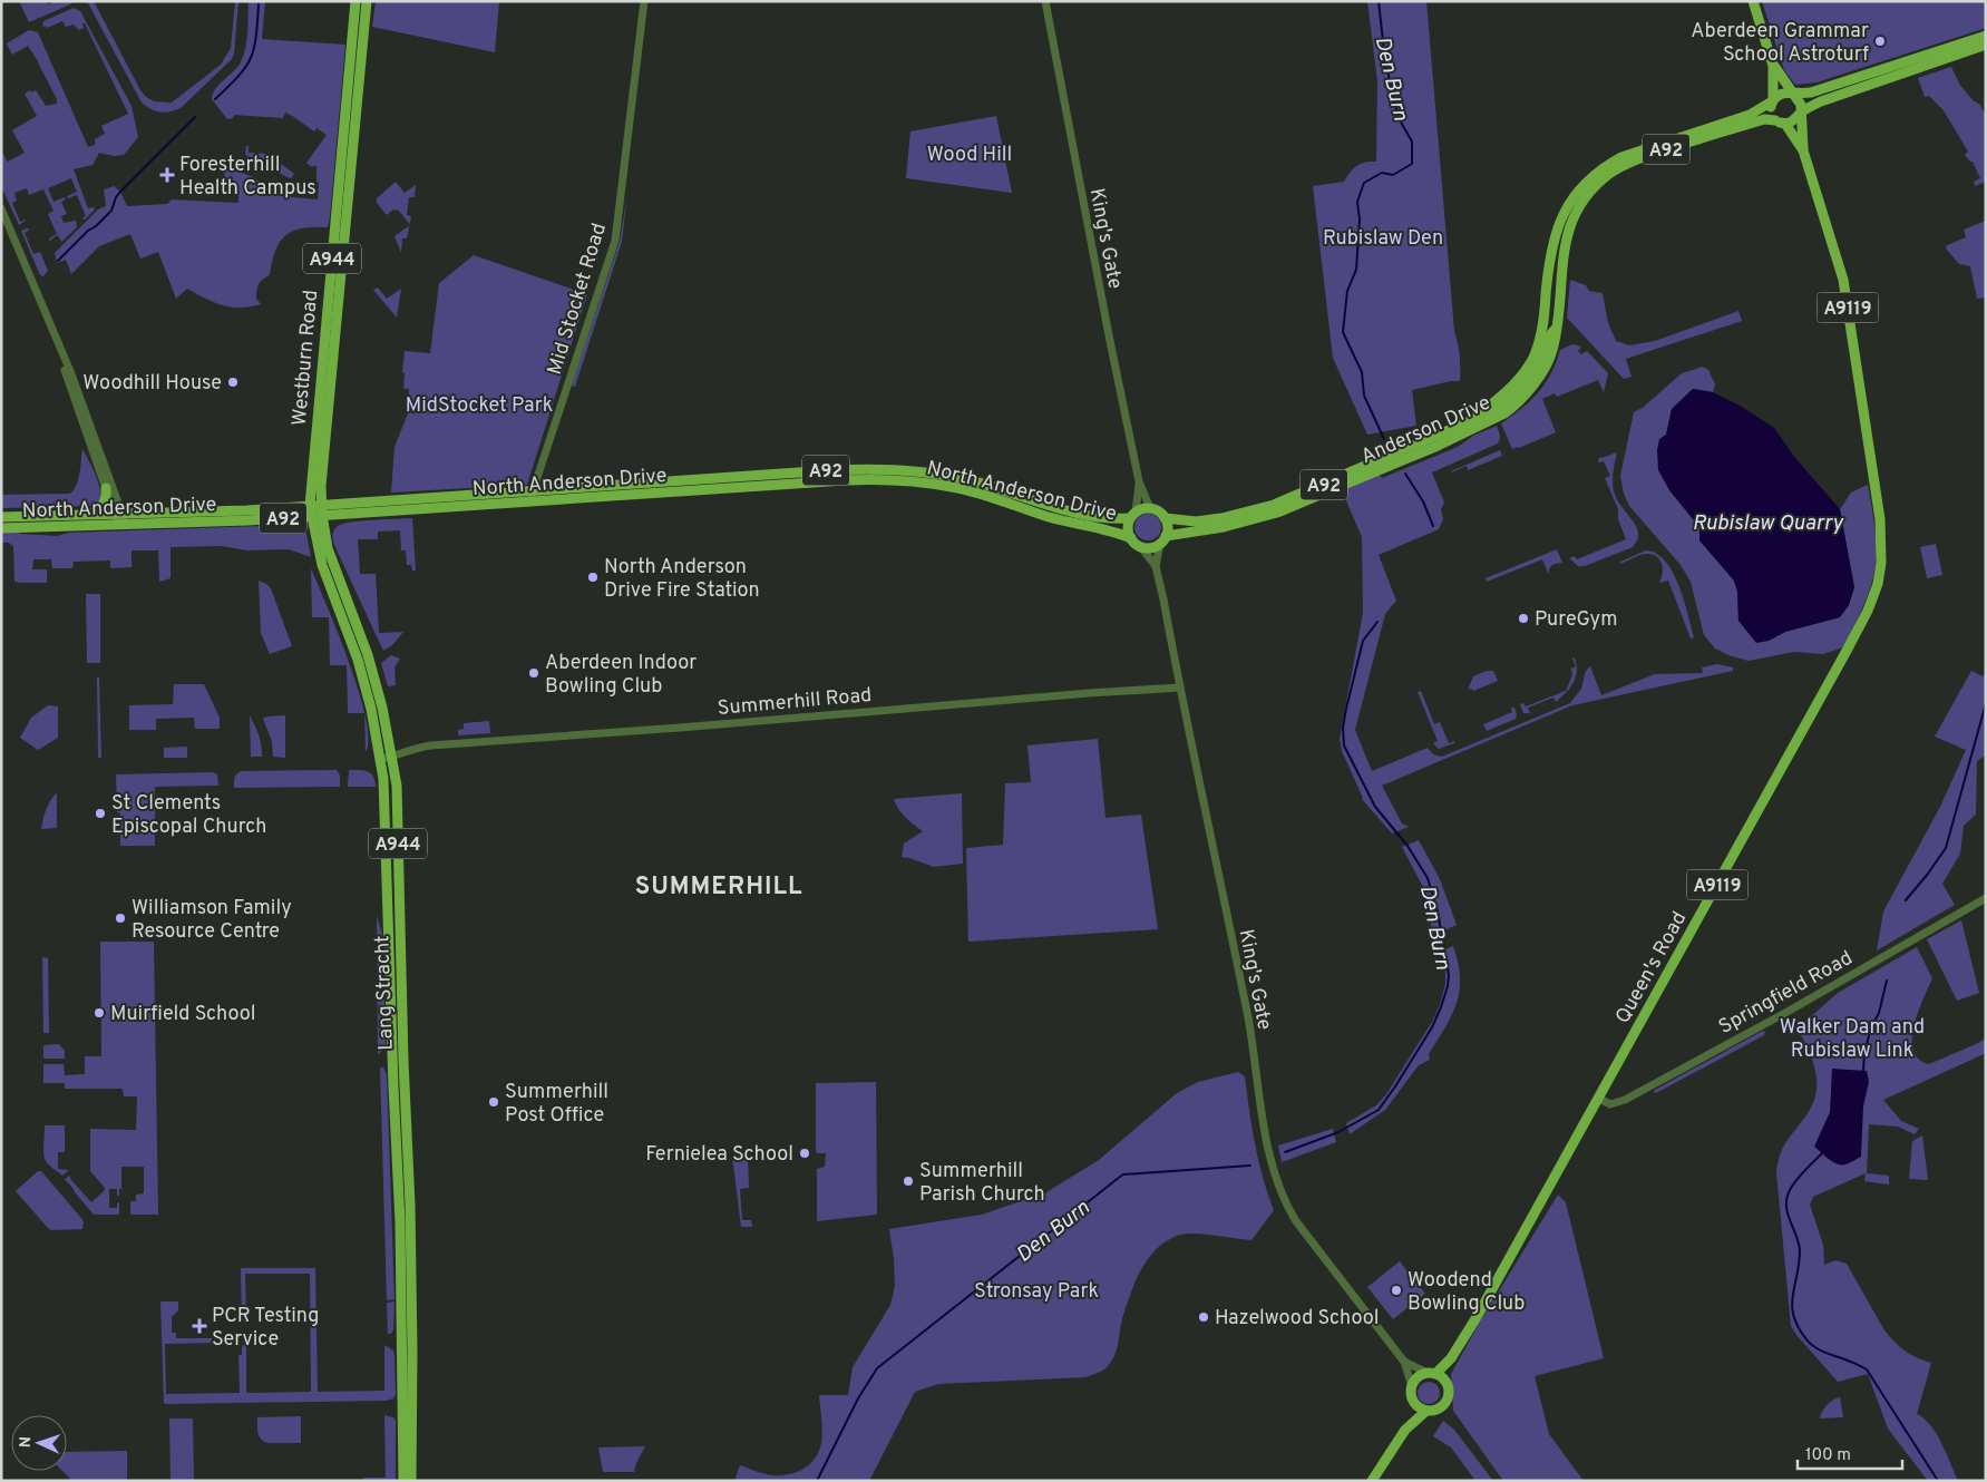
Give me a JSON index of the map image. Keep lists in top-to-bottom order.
{
  "streets": {
    "main road": [
      "A92",
      "A944",
      "A9119",
      "Westburn Road",
      "Anderson Drive",
      "North Anderson Drive",
      "Queen's Road",
      "Lang Stracht"
    ],
    "street": [
      "King's Gate",
      "Mid Stocket Road",
      "Summerhill Road",
      "Springfield Road"
    ]
  },
  "crossings": [
    ["A92", "King's Gate"],
    ["A92", "A9119"],
    ["A92", "Anderson Drive"],
    ["A92", "North Anderson Drive"],
    ["King's Gate", "A9119"],
    ["King's Gate", "Anderson Drive"],
    ["King's Gate", "North Anderson Drive"],
    ["King's Gate", "Summerhill Road"],
    ["Mid Stocket Road", "North Anderson Drive"],
    ["A9119", "Anderson Drive"],
    ["A9119", "Queen's Road"],
    ["Westburn Road", "North Anderson Drive"],
    ["Westburn Road", "Lang Stracht"],
    ["Anderson Drive", "North Anderson Drive"],
    ["North Anderson Drive", "Lang Stracht"],
    ["Summerhill Road", "Lang Stracht"],
    ["Queen's Road", "Springfield Road"]
  ],
  "districts": ["SUMMERHILL"],
  "water": ["Den Burn", "Rubislaw Quarry"],
  "parks": [
    "Wood Hill",
    "Rubislaw Den",
    "MidStocket Park",
    "Walker Dam and Rubislaw Link",
    "Stronsay Park"
  ],
  "places": {
    "other": [
      "Aberdeen Grammar School Astroturf",
      "Woodhill House",
      "North Anderson Drive Fire Station",
      "PureGym",
      "Aberdeen Indoor Bowling Club",
      "St Clements Episcopal Church",
      "Williamson Family Resource Centre",
      "Muirfield School",
      "Summerhill Post Office",
      "Fernielea School",
      "Summerhill Parish Church",
      "Woodend Bowling Club",
      "Hazelwood School"
    ],
    "health": ["Foresterhill Health Campus", "PCR Testing Service"]
  },
  "scale_bar": "100 m",
  "north": "left"
}
